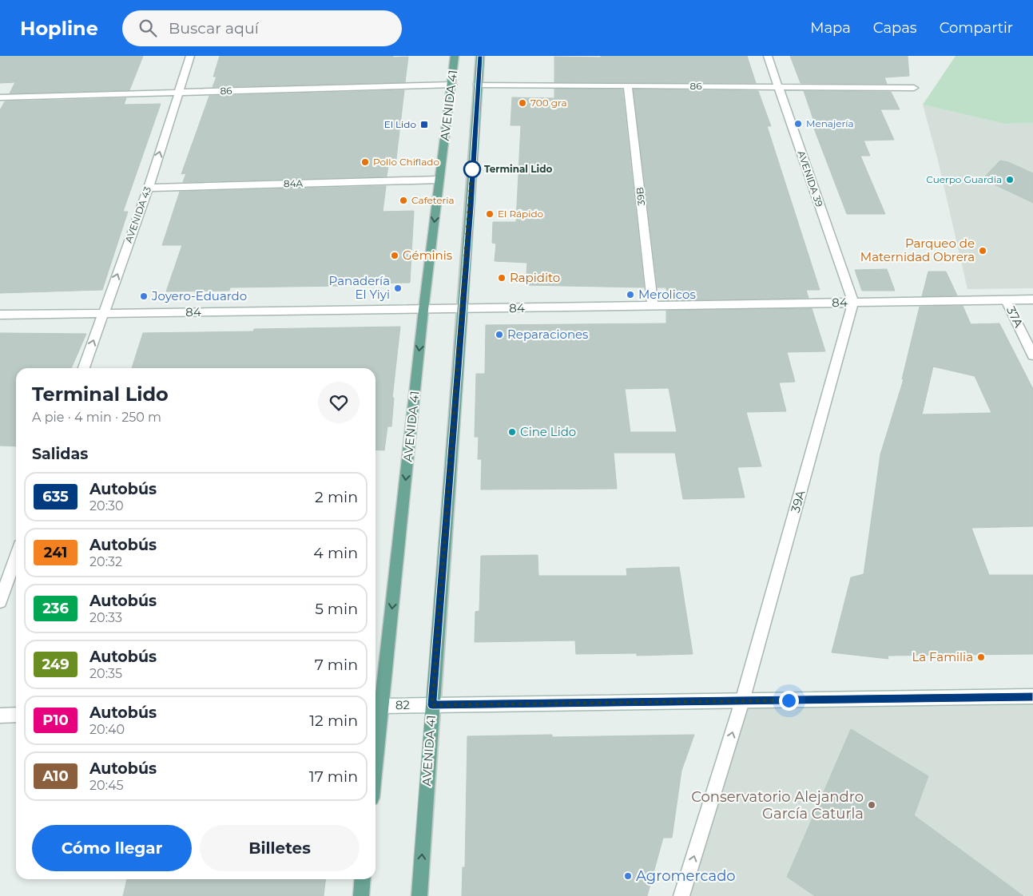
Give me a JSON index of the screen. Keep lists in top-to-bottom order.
{
  "streets": {
    "main road": ["AVENIDA 41"],
    "street": [
      "86",
      "AVENIDA 39",
      "84A",
      "39B",
      "AVENIDA 43",
      "84",
      "37A",
      "39A",
      "82"
    ]
  },
  "crossings": [
    ["86", "AVENIDA 41"],
    ["86", "AVENIDA 39"],
    ["86", "39B"],
    ["86", "AVENIDA 43"],
    ["AVENIDA 41", "84A"],
    ["AVENIDA 41", "84"],
    ["AVENIDA 41", "82"],
    ["AVENIDA 39", "84"],
    ["AVENIDA 39", "39A"],
    ["84A", "AVENIDA 43"],
    ["39B", "84"],
    ["AVENIDA 43", "84"],
    ["84", "37A"],
    ["84", "39A"],
    ["39A", "82"]
  ],
  "one_way": ["AVENIDA 43"],
  "places": {
    "other": [
      "700 gra",
      "Menajería",
      "Pollo Chiflado",
      "Terminal Lido",
      "Cuerpo Guardia",
      "Cafeteria",
      "El Rápido",
      "Parqueo de Maternidad Obrera",
      "Géminis",
      "Rapidito",
      "Panadería El Yiyi",
      "Merolicos",
      "Joyero-Eduardo",
      "Reparaciones",
      "Cine Lido",
      "La Familia",
      "Conservatorio Alejandro García Caturla",
      "Agromercado"
    ],
    "transit": ["El Lido"]
  },
  "lines": ["bus line 635"],
  "page": {
    "header": "Hopline",
    "search": "Buscar aquí",
    "nav": ["Mapa", "Capas", "Compartir"],
    "heading": [
      ["Terminal Lido", "A pie · 4 min · 250 m"],
      "Salidas"
    ],
    "list": [
      {
        "mark": "635",
        "name": "Autobús",
        "note": "20:30",
        "value": "2 min"
      },
      {
        "mark": "241",
        "name": "Autobús",
        "note": "20:32",
        "value": "4 min"
      },
      {
        "mark": "236",
        "name": "Autobús",
        "note": "20:33",
        "value": "5 min"
      },
      {
        "mark": "249",
        "name": "Autobús",
        "note": "20:35",
        "value": "7 min"
      },
      {
        "mark": "P10",
        "name": "Autobús",
        "note": "20:40",
        "value": "12 min"
      },
      {
        "mark": "A10",
        "name": "Autobús",
        "note": "20:45",
        "value": "17 min"
      }
    ],
    "buttons": ["Cómo llegar", "Billetes"]
  }
}
